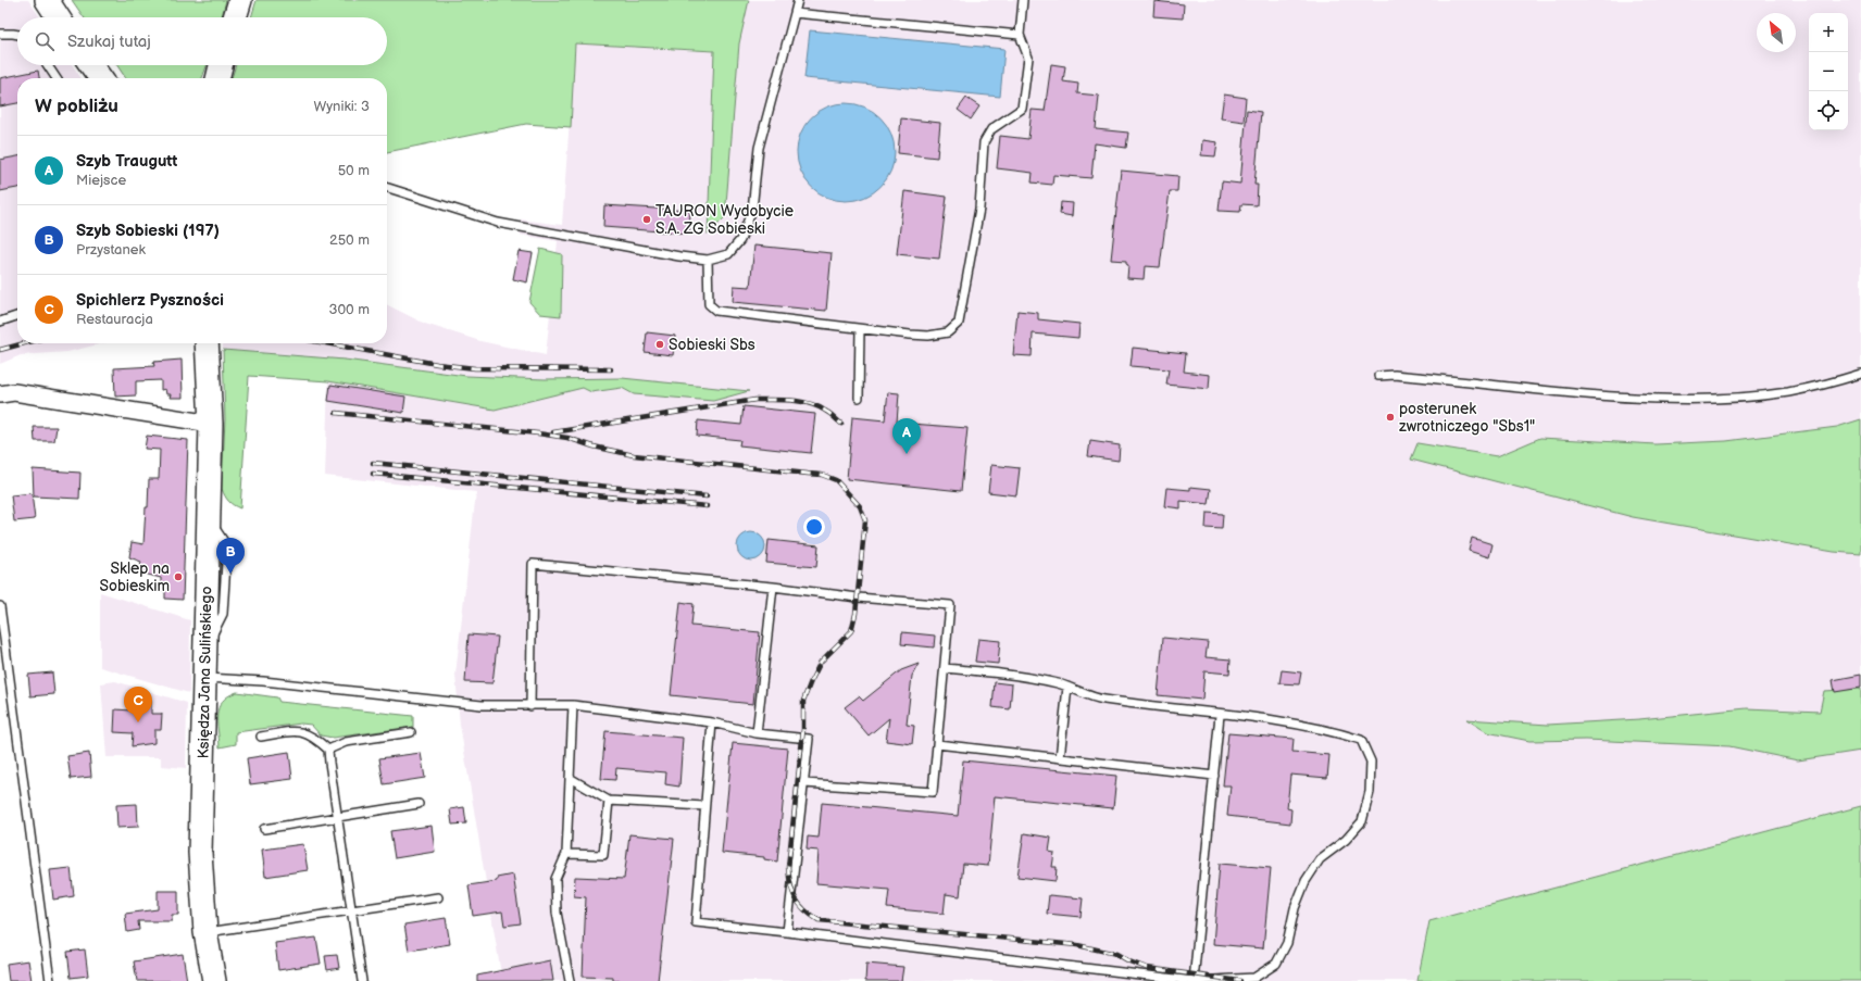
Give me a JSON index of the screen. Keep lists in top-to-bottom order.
{
  "streets": {
    "street": ["Księdza Jana Sulińskiego"]
  },
  "places": [
    "TAURON Wydobycie S.A. ZG Sobieski",
    "Sobieski Sbs",
    "posterunek zwrotniczego \"Sbs1\"",
    "Sklep na Sobieskim"
  ],
  "north": "top left",
  "page": {
    "map_buttons": ["+", "−"],
    "search": "Szukaj tutaj",
    "heading": ["W pobliżu", "Wyniki: 3"],
    "list": [
      {
        "mark": "A",
        "name": "Szyb Traugutt",
        "note": "Miejsce",
        "value": "50 m"
      },
      {
        "mark": "B",
        "name": "Szyb Sobieski (197)",
        "note": "Przystanek",
        "value": "250 m"
      },
      {
        "mark": "C",
        "name": "Spichlerz Pyszności",
        "note": "Restauracja",
        "value": "300 m"
      }
    ],
    "pins": ["A", "B", "C"]
  }
}
